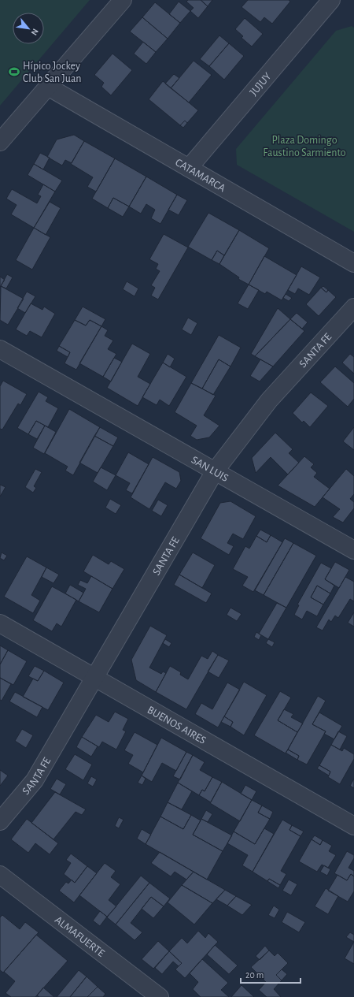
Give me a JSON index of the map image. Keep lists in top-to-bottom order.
{
  "streets": {
    "street": [
      "JUJUY",
      "CATAMARCA",
      "SANTA FE",
      "SAN LUIS",
      "BUENOS AIRES",
      "ALMAFUERTE"
    ]
  },
  "crossings": [
    ["JUJUY", "CATAMARCA"],
    ["SANTA FE", "SAN LUIS"],
    ["SANTA FE", "BUENOS AIRES"]
  ],
  "parks": ["Plaza Domingo Faustino Sarmiento"],
  "places": {
    "sports": ["Hípico Jockey Club San Juan"]
  },
  "scale_bar": "20 m",
  "north": "bottom right"
}
